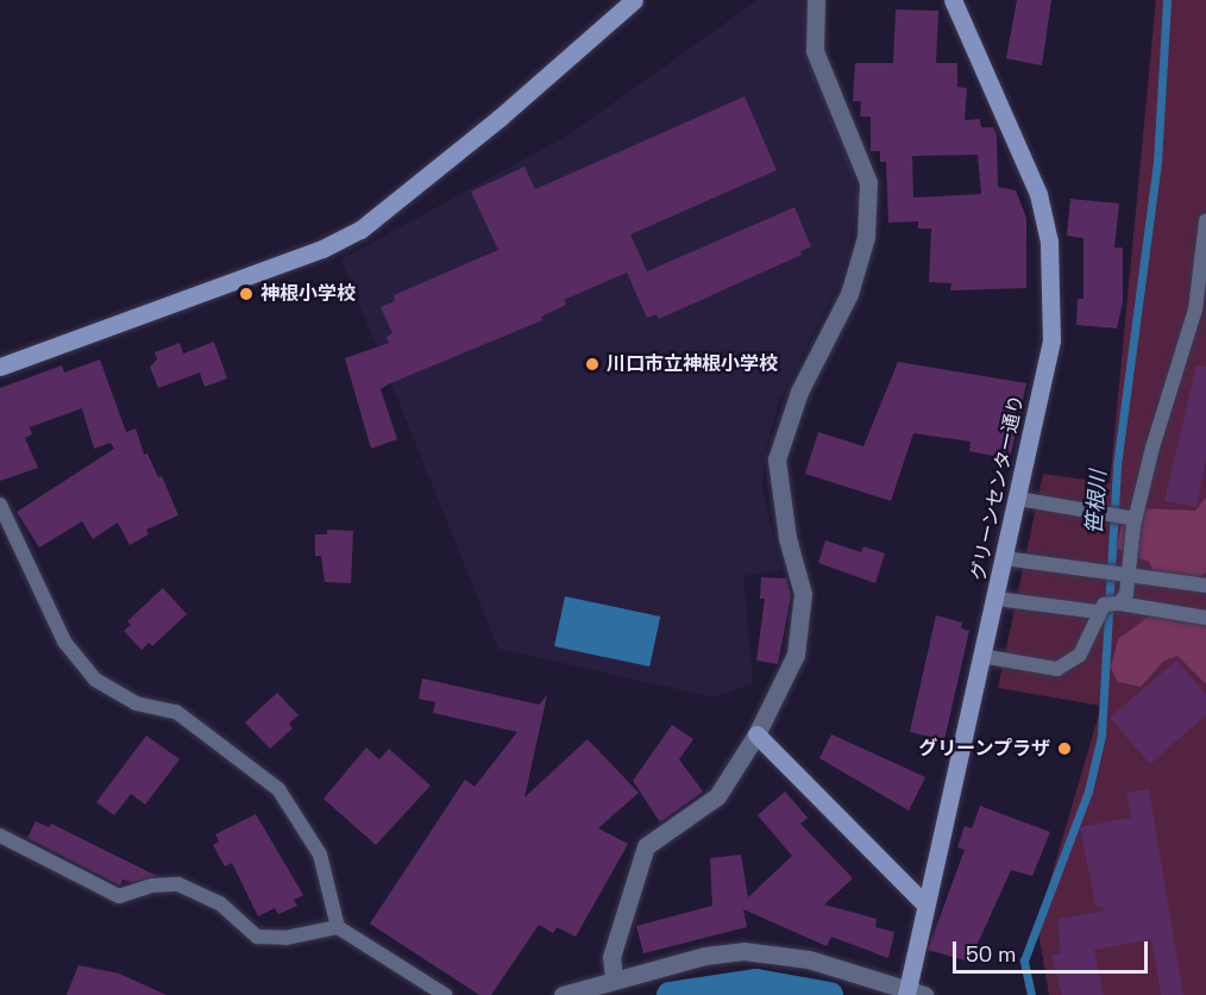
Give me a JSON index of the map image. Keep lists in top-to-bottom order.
{
  "streets": {
    "street": ["グリーンセンター通り"]
  },
  "water": ["笹根川"],
  "places": ["神根小学校", "川口市立神根小学校", "グリーンプラザ"],
  "scale_bar": "50 m"
}
